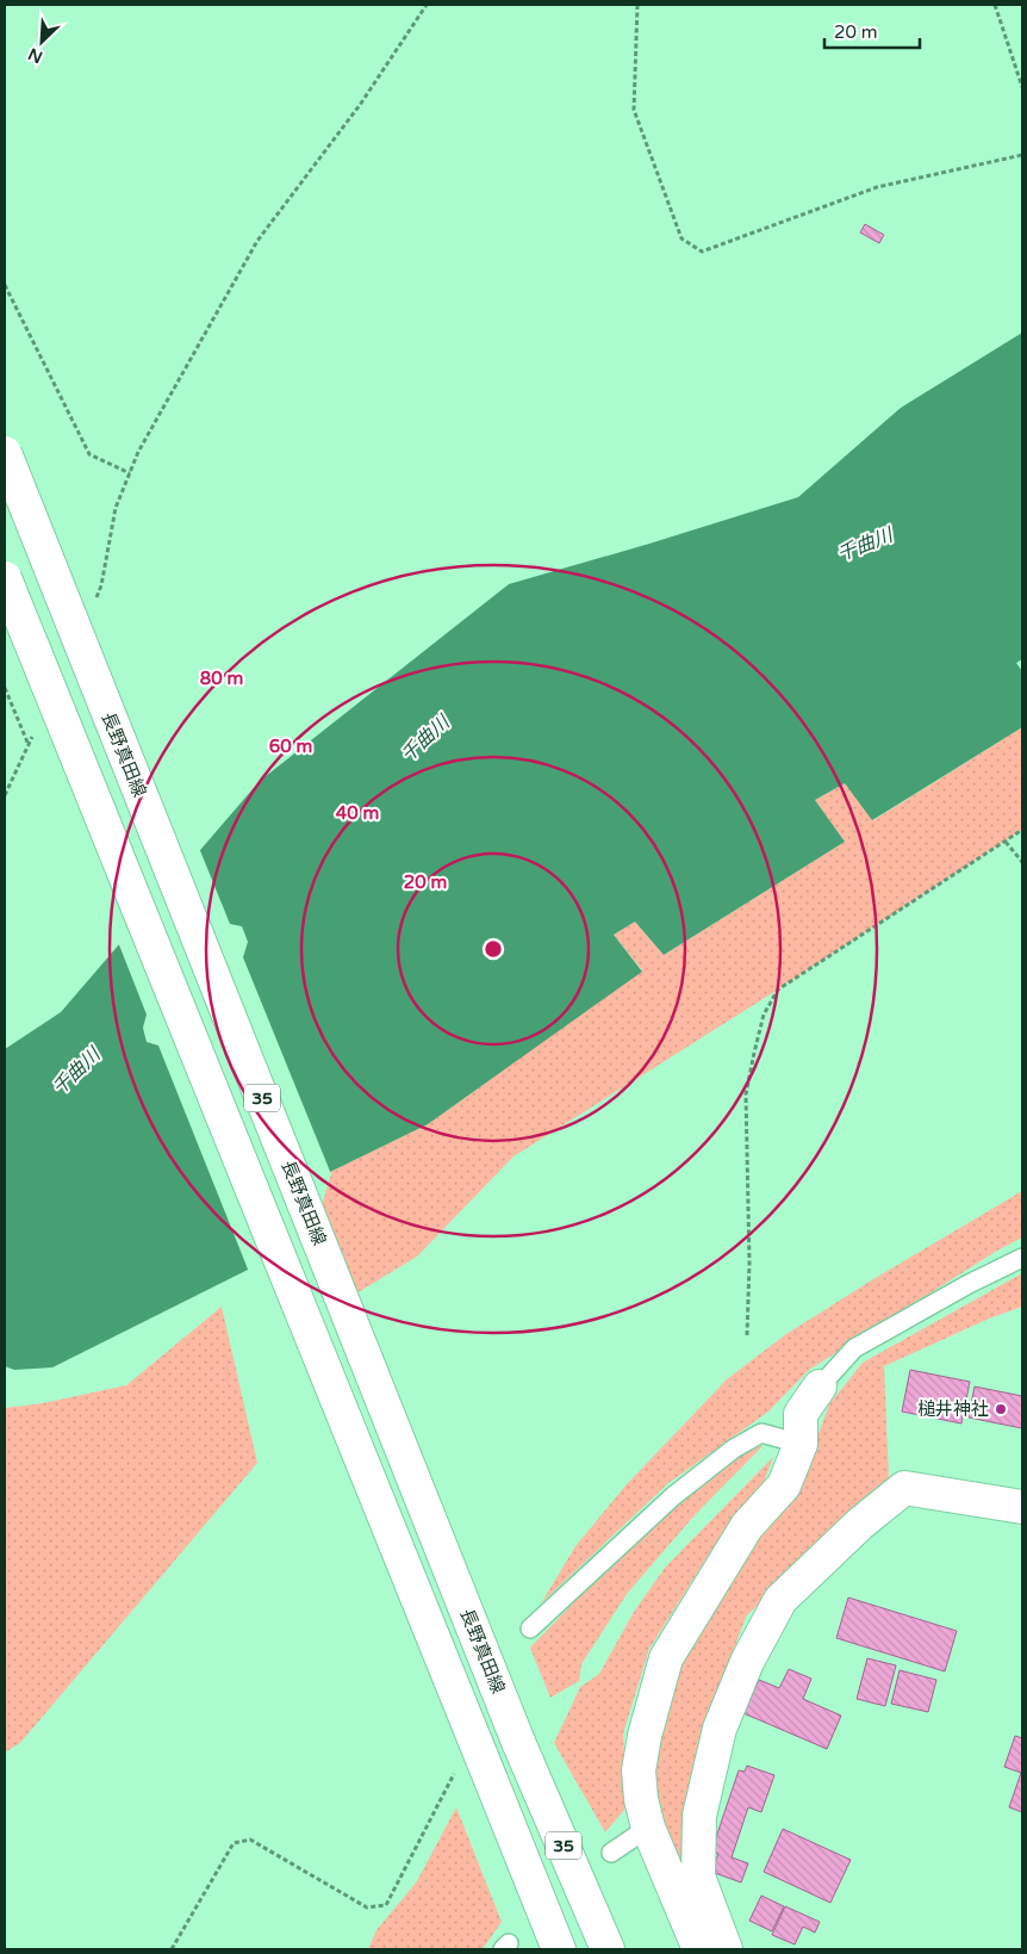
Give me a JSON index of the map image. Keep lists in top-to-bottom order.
{
  "streets": {
    "main road": ["長野真田線", "35"]
  },
  "water": ["千曲川"],
  "places": ["槌井神社"],
  "scale_bar": "20 m",
  "north": "bottom left",
  "rings": [
    "80 m",
    "60 m",
    "40 m",
    "20 m"
  ]
}
